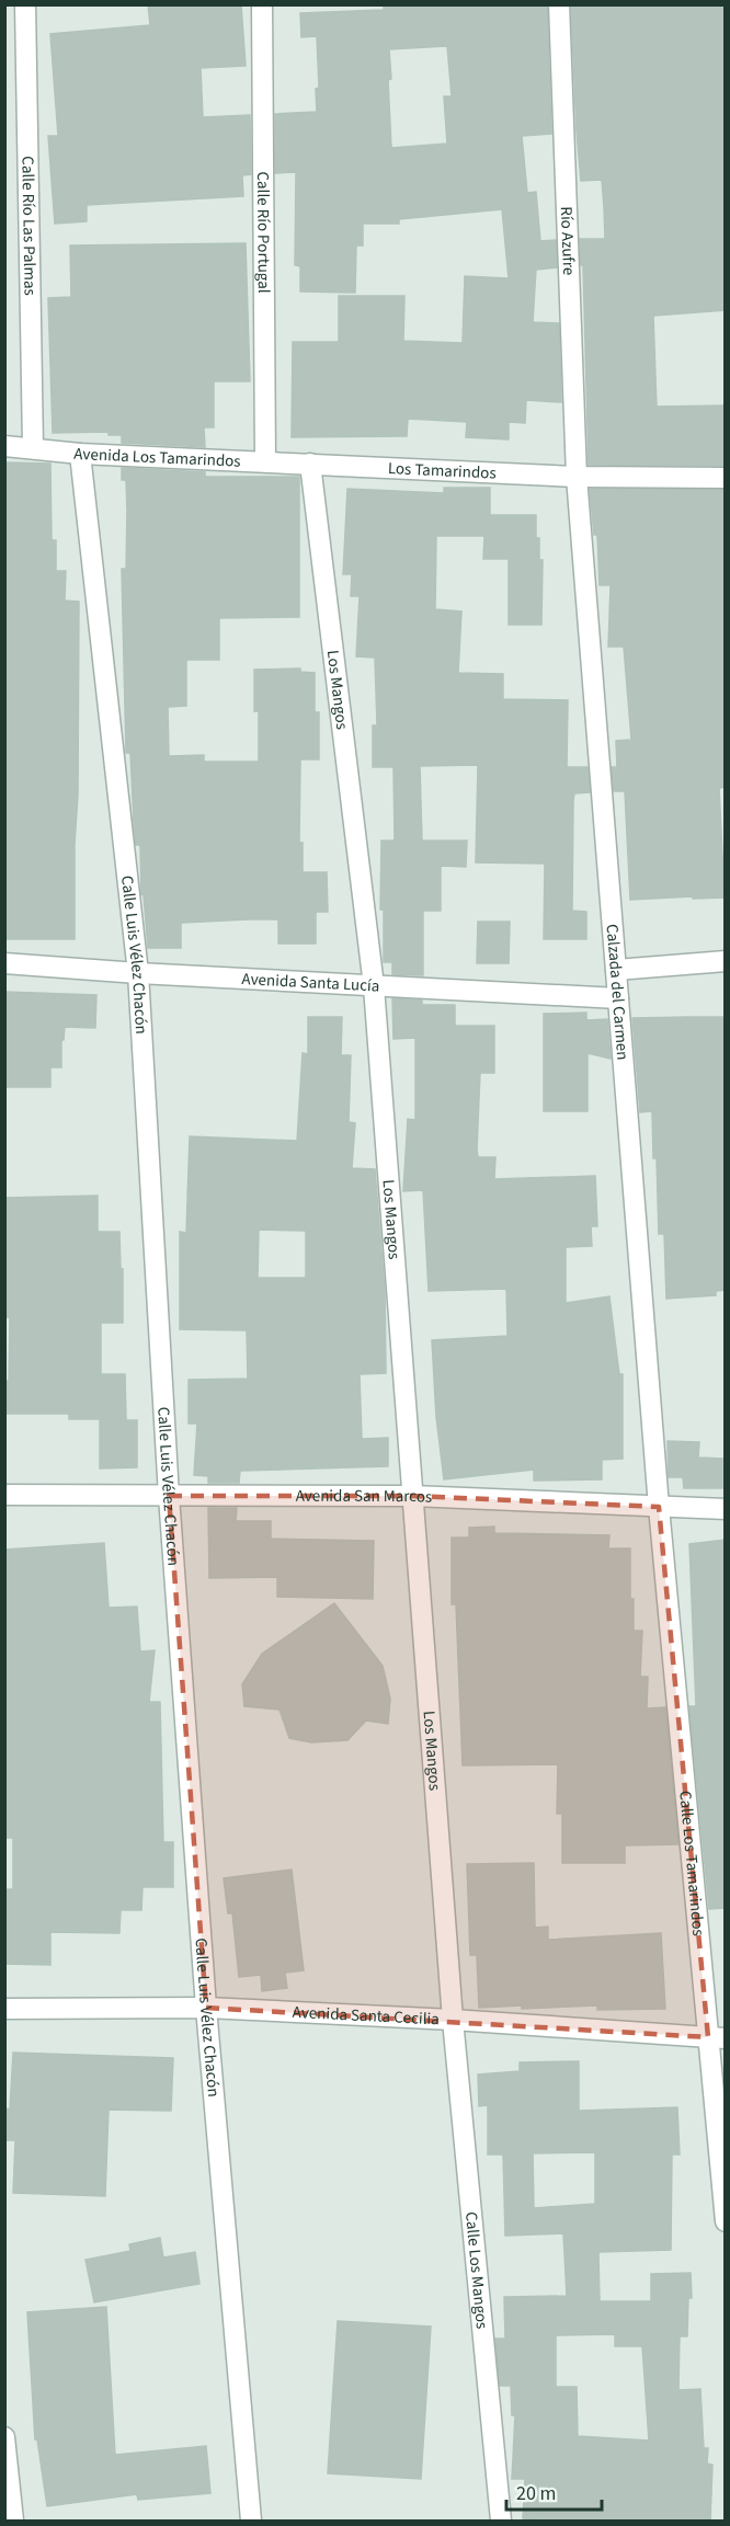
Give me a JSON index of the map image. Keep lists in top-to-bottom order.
{
  "streets": {
    "street": [
      "Calle Río Las Palmas",
      "Calle Río Portugal",
      "Río Azufre",
      "Avenida Los Tamarindos",
      "Los Tamarindos",
      "Los Mangos",
      "Calle Luis Vélez Chacón",
      "Avenida Santa Lucía",
      "Calzada del Carmen",
      "Avenida San Marcos",
      "Calle Los Tamarindos",
      "Avenida Santa Cecilia",
      "Calle Los Mangos"
    ]
  },
  "crossings": [
    ["Calle Río Las Palmas", "Avenida Los Tamarindos"],
    ["Calle Río Portugal", "Avenida Los Tamarindos"],
    ["Río Azufre", "Los Tamarindos"],
    ["Río Azufre", "Calzada del Carmen"],
    ["Avenida Los Tamarindos", "Los Tamarindos"],
    ["Avenida Los Tamarindos", "Los Mangos"],
    ["Avenida Los Tamarindos", "Calle Luis Vélez Chacón"],
    ["Los Tamarindos", "Los Mangos"],
    ["Los Tamarindos", "Calzada del Carmen"],
    ["Los Mangos", "Avenida Santa Lucía"],
    ["Los Mangos", "Avenida San Marcos"],
    ["Los Mangos", "Avenida Santa Cecilia"],
    ["Los Mangos", "Calle Los Mangos"],
    ["Calle Luis Vélez Chacón", "Avenida Santa Lucía"],
    ["Calle Luis Vélez Chacón", "Avenida San Marcos"],
    ["Calle Luis Vélez Chacón", "Avenida Santa Cecilia"],
    ["Avenida Santa Lucía", "Calzada del Carmen"],
    ["Calzada del Carmen", "Avenida San Marcos"],
    ["Calzada del Carmen", "Calle Los Tamarindos"],
    ["Avenida San Marcos", "Calle Los Tamarindos"],
    ["Calle Los Tamarindos", "Avenida Santa Cecilia"],
    ["Avenida Santa Cecilia", "Calle Los Mangos"]
  ],
  "scale_bar": "20 m"
}
